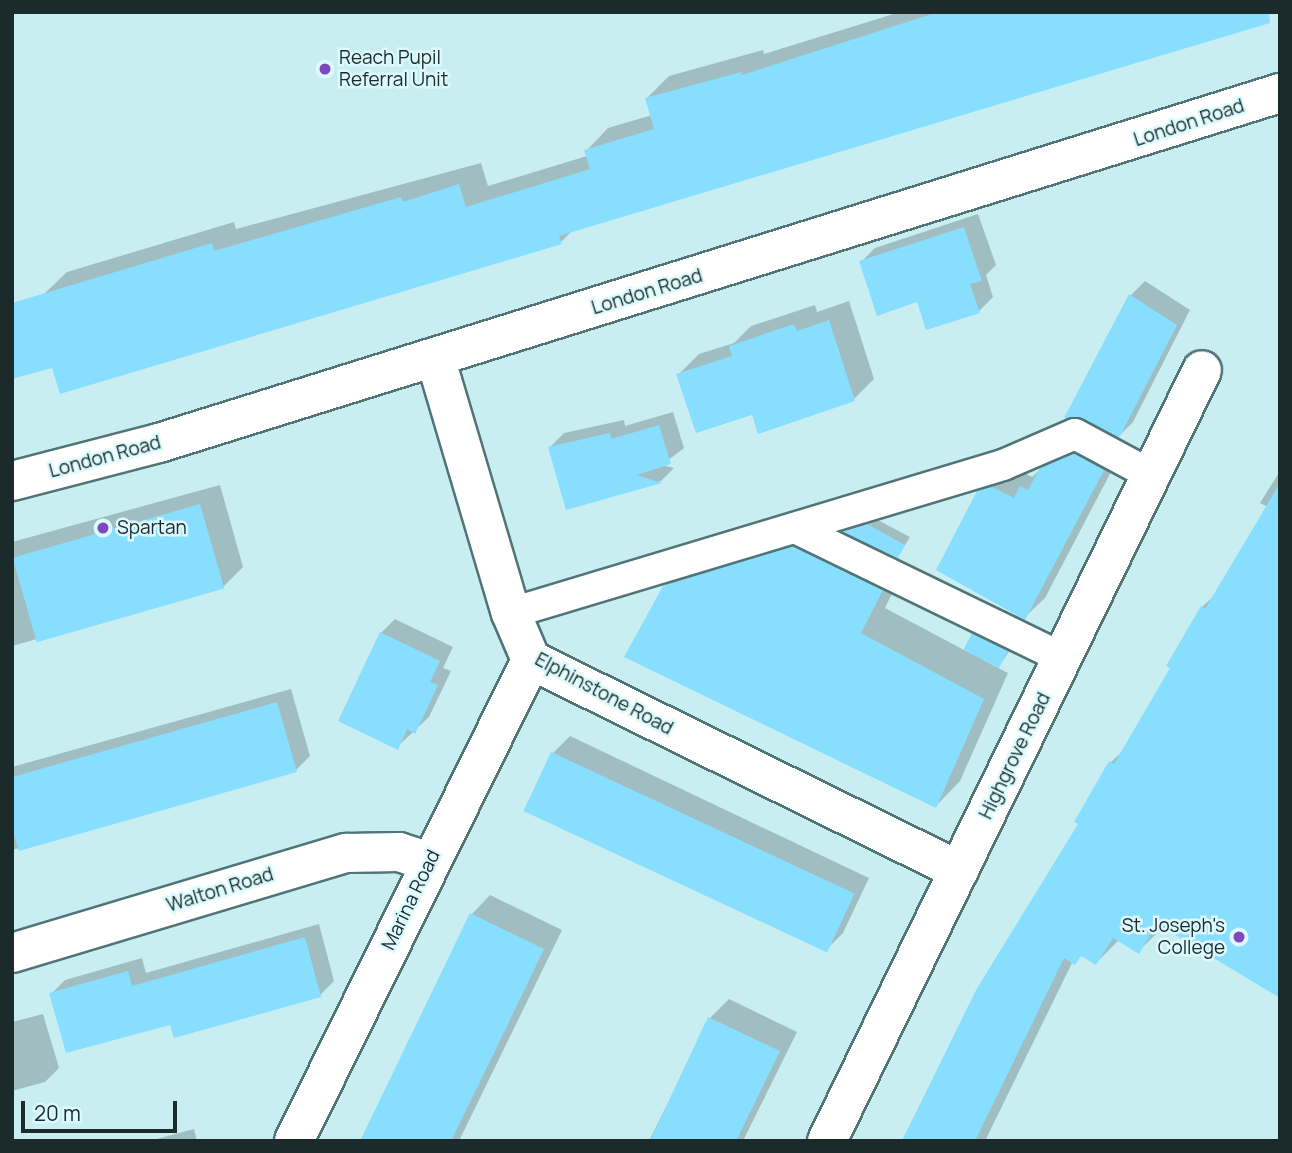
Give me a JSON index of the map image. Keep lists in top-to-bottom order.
{
  "streets": {
    "street": [
      "London Road",
      "Elphinstone Road",
      "Highgrove Road",
      "Walton Road",
      "Marina Road"
    ]
  },
  "crossings": [
    ["London Road", "Elphinstone Road"],
    ["Elphinstone Road", "Highgrove Road"],
    ["Elphinstone Road", "Marina Road"],
    ["Walton Road", "Marina Road"]
  ],
  "places": ["Reach Pupil Referral Unit", "Spartan", "St. Joseph's College"],
  "scale_bar": "20 m"
}
